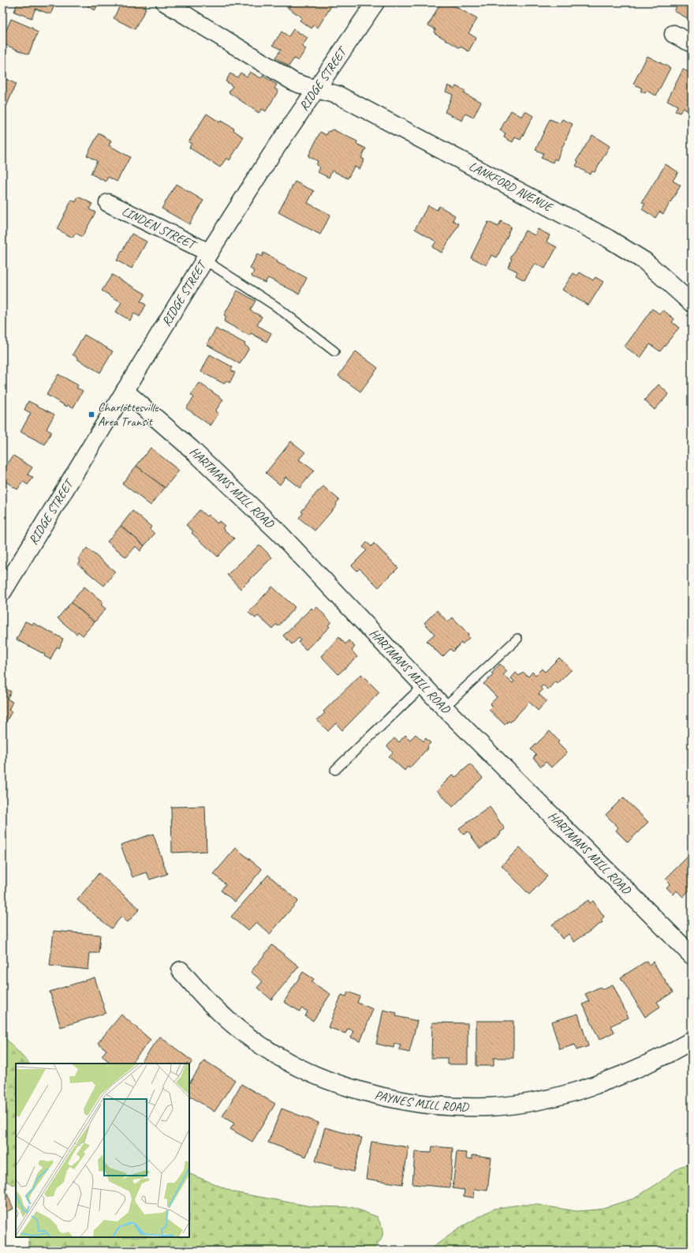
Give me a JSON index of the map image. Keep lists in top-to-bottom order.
{
  "streets": {
    "street": [
      "RIDGE STREET",
      "LANKFORD AVENUE",
      "LINDEN STREET",
      "HARTMANS MILL ROAD",
      "PAYNES MILL ROAD"
    ]
  },
  "crossings": [
    ["RIDGE STREET", "LANKFORD AVENUE"],
    ["RIDGE STREET", "LINDEN STREET"],
    ["RIDGE STREET", "HARTMANS MILL ROAD"]
  ],
  "places": {
    "transit": ["Charlottesville Area Transit"]
  }
}
